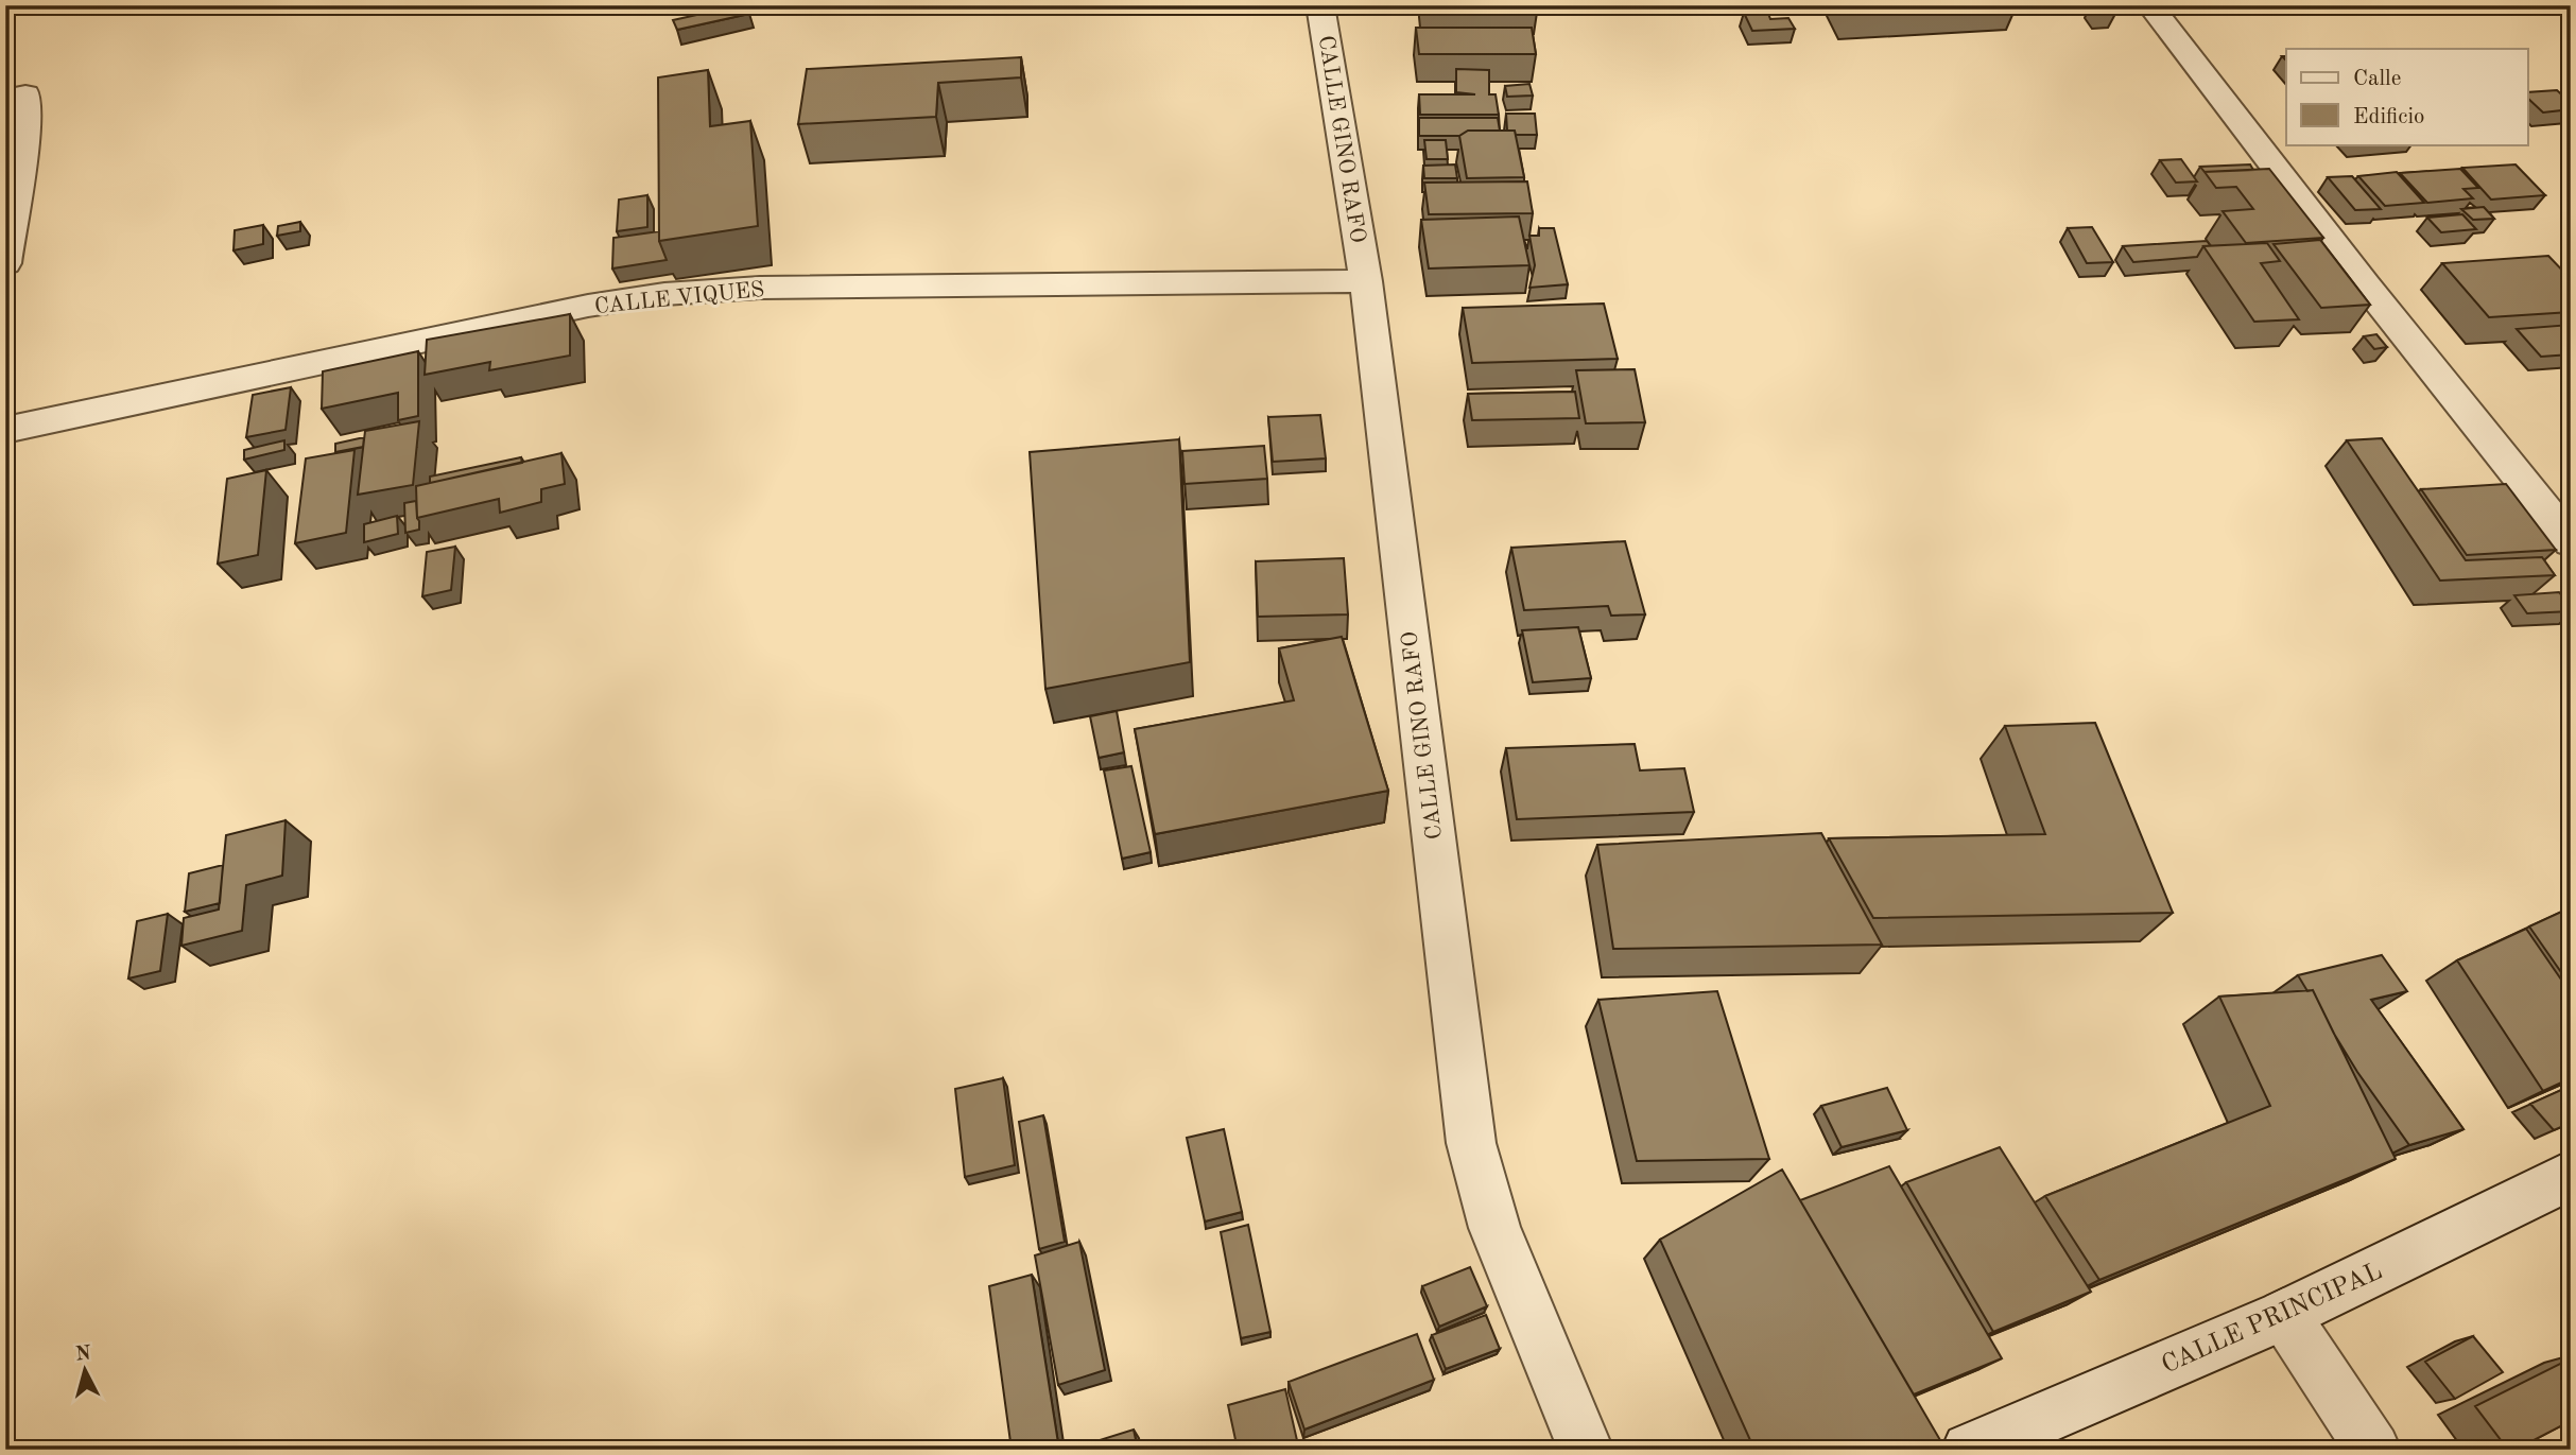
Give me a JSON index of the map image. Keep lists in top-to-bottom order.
{
  "streets": {
    "street": ["CALLE GINO RAFO", "CALLE VIQUES", "CALLE PRINCIPAL"]
  },
  "crossings": [
    ["CALLE GINO RAFO", "CALLE VIQUES"]
  ],
  "legend": ["Calle", "Edificio"],
  "north": "top"
}
